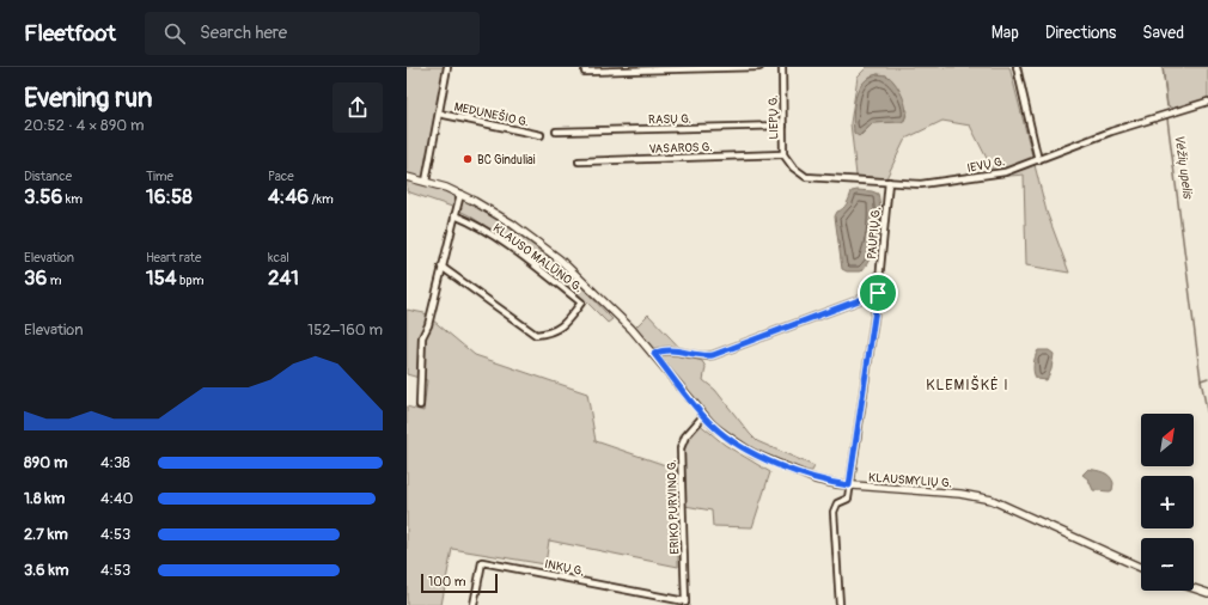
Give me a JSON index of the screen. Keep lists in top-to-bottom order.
{
  "streets": {
    "main road": ["KLAUSMYLIŲ G."],
    "street": [
      "MEDUNEŠIO G.",
      "LIEPŲ G.",
      "RASŲ G.",
      "VASAROS G.",
      "IEVŲ G.",
      "PAUPIŲ G.",
      "KLAUSO MALŪNO G.",
      "ERIKO PURVINO G.",
      "INKŲ G."
    ]
  },
  "crossings": [
    ["LIEPŲ G.", "RASŲ G."],
    ["LIEPŲ G.", "VASAROS G."],
    ["LIEPŲ G.", "IEVŲ G."],
    ["IEVŲ G.", "PAUPIŲ G."],
    ["PAUPIŲ G.", "KLAUSMYLIŲ G."],
    ["KLAUSMYLIŲ G.", "ERIKO PURVINO G."],
    ["ERIKO PURVINO G.", "INKŲ G."]
  ],
  "districts": ["KLEMIŠKĖ I"],
  "water": ["Vėžių upelis"],
  "places": ["BC Ginduliai"],
  "scale_bar": "100 m",
  "north": "top right",
  "page": {
    "header": "Fleetfoot",
    "search": "Search here",
    "nav": ["Map", "Directions", "Saved"],
    "heading": ["Evening run", "20:52 · 4 × 890 m"],
    "stats": [
      ["Distance", "3.56 km"],
      ["Time", "16:58"],
      ["Pace", "4:46 /km"],
      ["Elevation", "36 m"],
      ["Heart rate", "154 bpm"],
      ["kcal", "241"]
    ],
    "chart": ["Elevation", "152–160 m"],
    "map_buttons": ["+", "−"],
    "list": [
      {
        "name": "890 m",
        "note": "4:38"
      },
      {
        "name": "1.8 km",
        "note": "4:40"
      },
      {
        "name": "2.7 km",
        "note": "4:53"
      },
      {
        "name": "3.6 km",
        "note": "4:53"
      }
    ],
    "scale": "100 m"
  }
}
